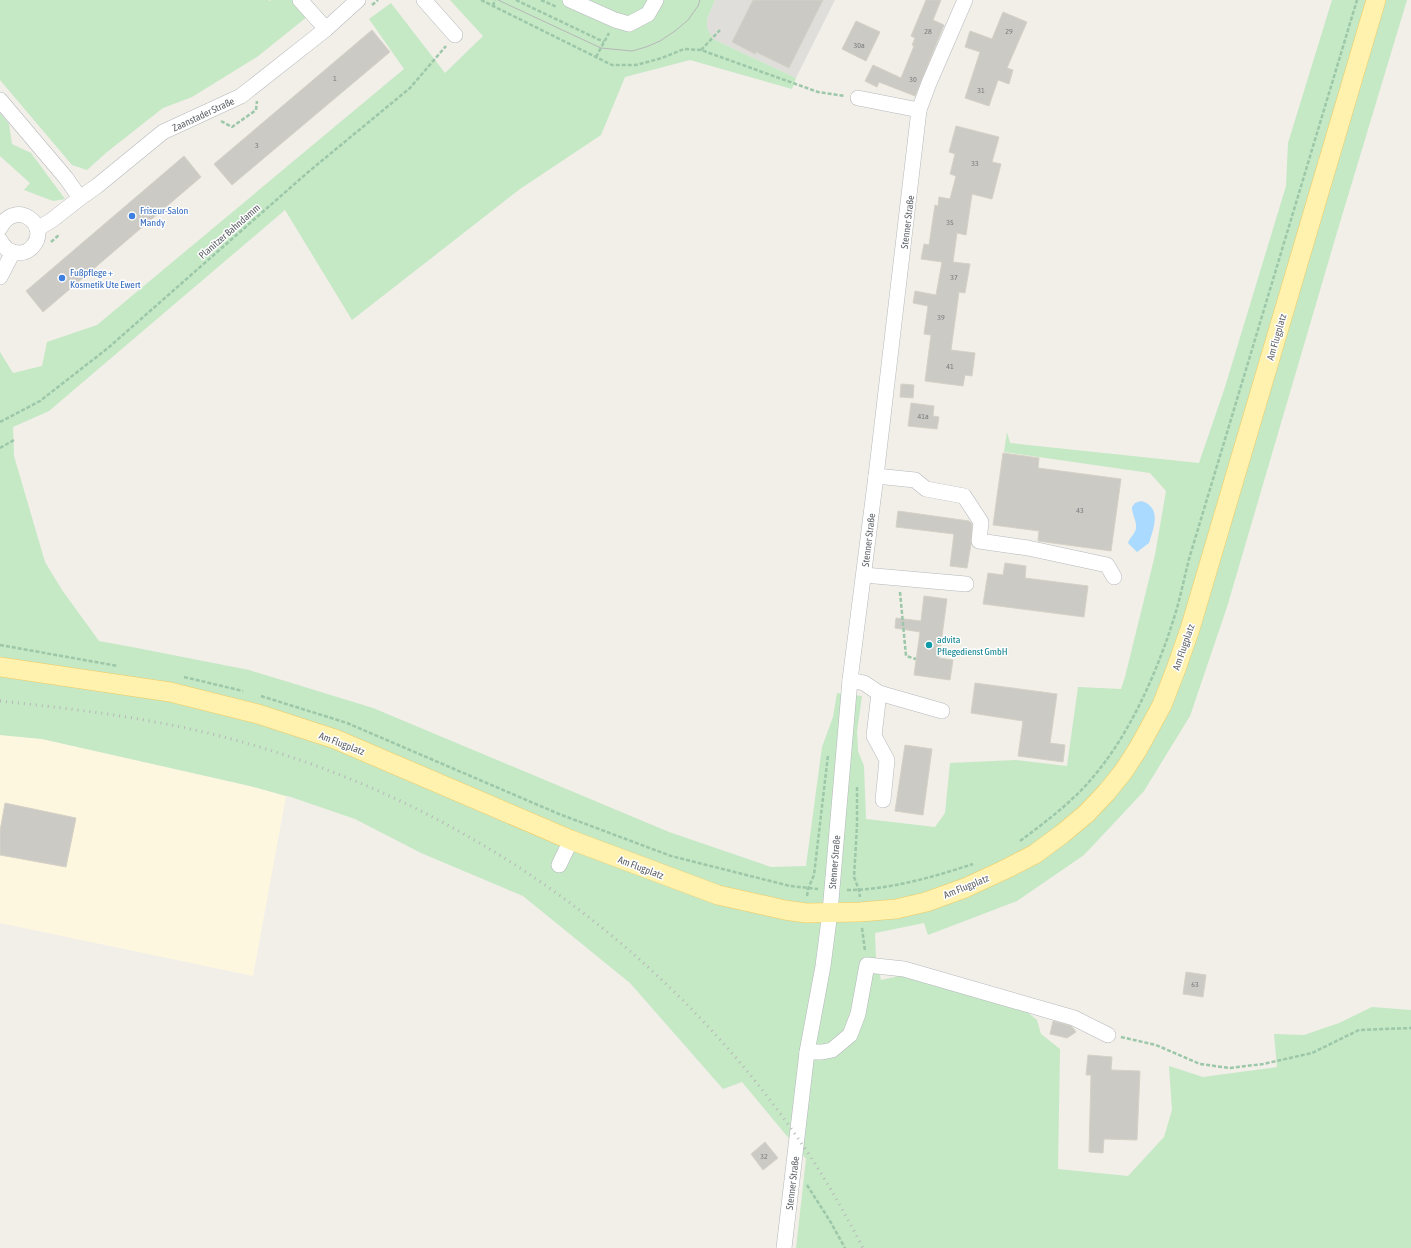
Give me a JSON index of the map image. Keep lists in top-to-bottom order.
{
  "streets": {
    "main road": ["Am Flugplatz"],
    "street": ["Zaanstader Straße", "Stenner Straße"],
    "path": ["Planitzer Bahndamm"]
  },
  "crossings": [
    ["Stenner Straße", "Am Flugplatz"]
  ],
  "places": ["Friseur-Salon Mandy", "Fußpflege + Kosmetik Ute Ewert", "advita Pflegedienst GmbH"],
  "house_numbers": [
    "28",
    "29",
    "30a",
    "1",
    "30",
    "31",
    "3",
    "33",
    "35",
    "37",
    "39",
    "41",
    "41a",
    "43",
    "63",
    "32"
  ]
}
